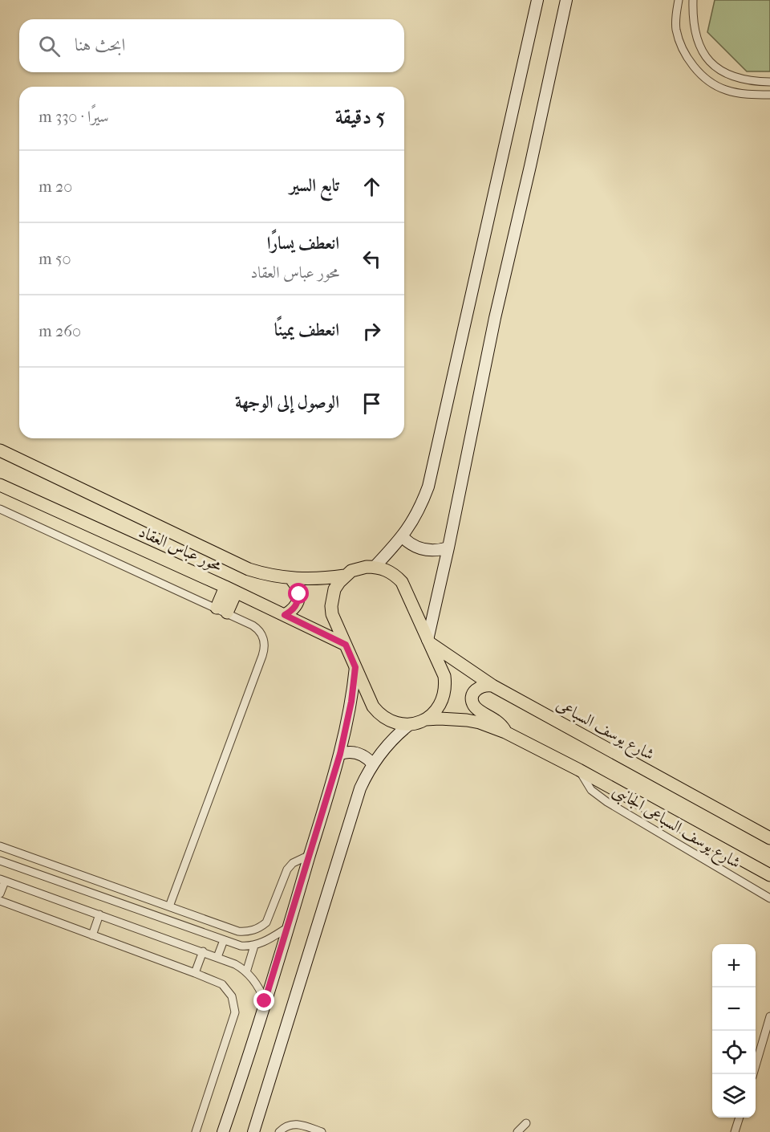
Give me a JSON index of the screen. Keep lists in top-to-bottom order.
{
  "streets": {
    "main road": ["محور عباس العقاد", "شارع يوسف السباعى"],
    "street": ["شارع يوسف السباعى الجانبى"]
  },
  "page": {
    "search": "ابحث هنا",
    "heading": ["5 دقيقة", "سيرًا · 330 m"],
    "list": [
      ["تابع السير", "20 m"],
      ["انعطف يسارًا", "محور عباس العقاد", "50 m"],
      ["انعطف يمينًا", "260 m"],
      "الوصول إلى الوجهة"
    ],
    "map_buttons": ["+", "−"]
  }
}
